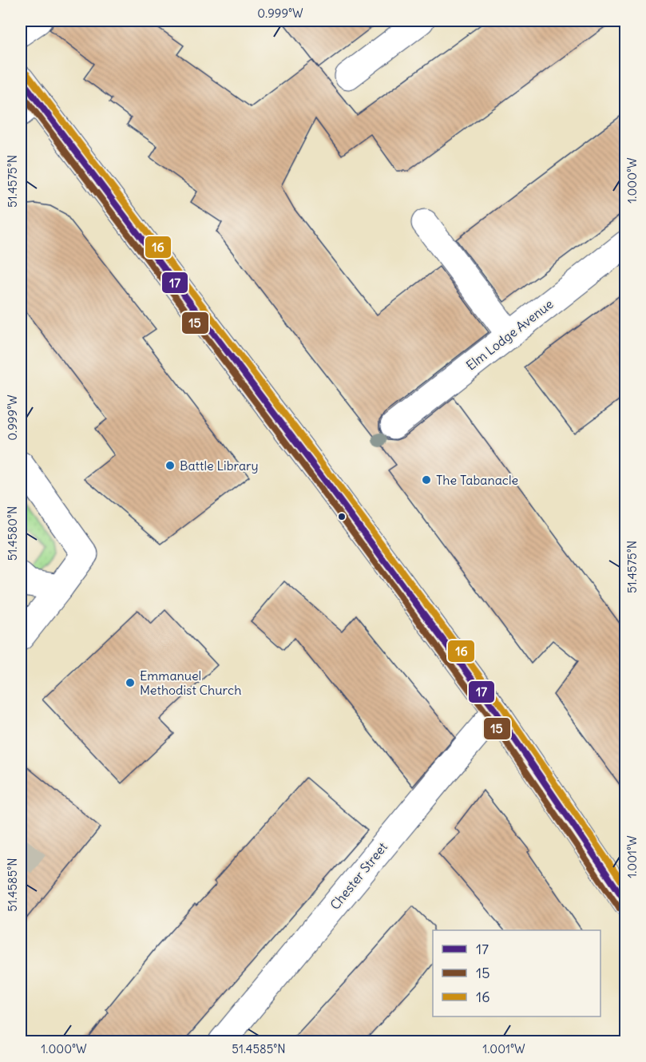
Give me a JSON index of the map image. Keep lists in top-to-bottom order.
{
  "streets": {
    "main road": ["Elm Lodge Avenue", "Chester Street"]
  },
  "places": ["Battle Library", "The Tabanacle", "Emmanuel Methodist Church"],
  "lines": ["transit line 16", "transit line 17", "transit line 15"],
  "legend": ["17", "15", "16"],
  "coordinates": [
    "0.999°W",
    "1.000°W",
    "51.4575°N",
    "51.4580°N",
    "1.001°W",
    "51.4585°N"
  ]
}
